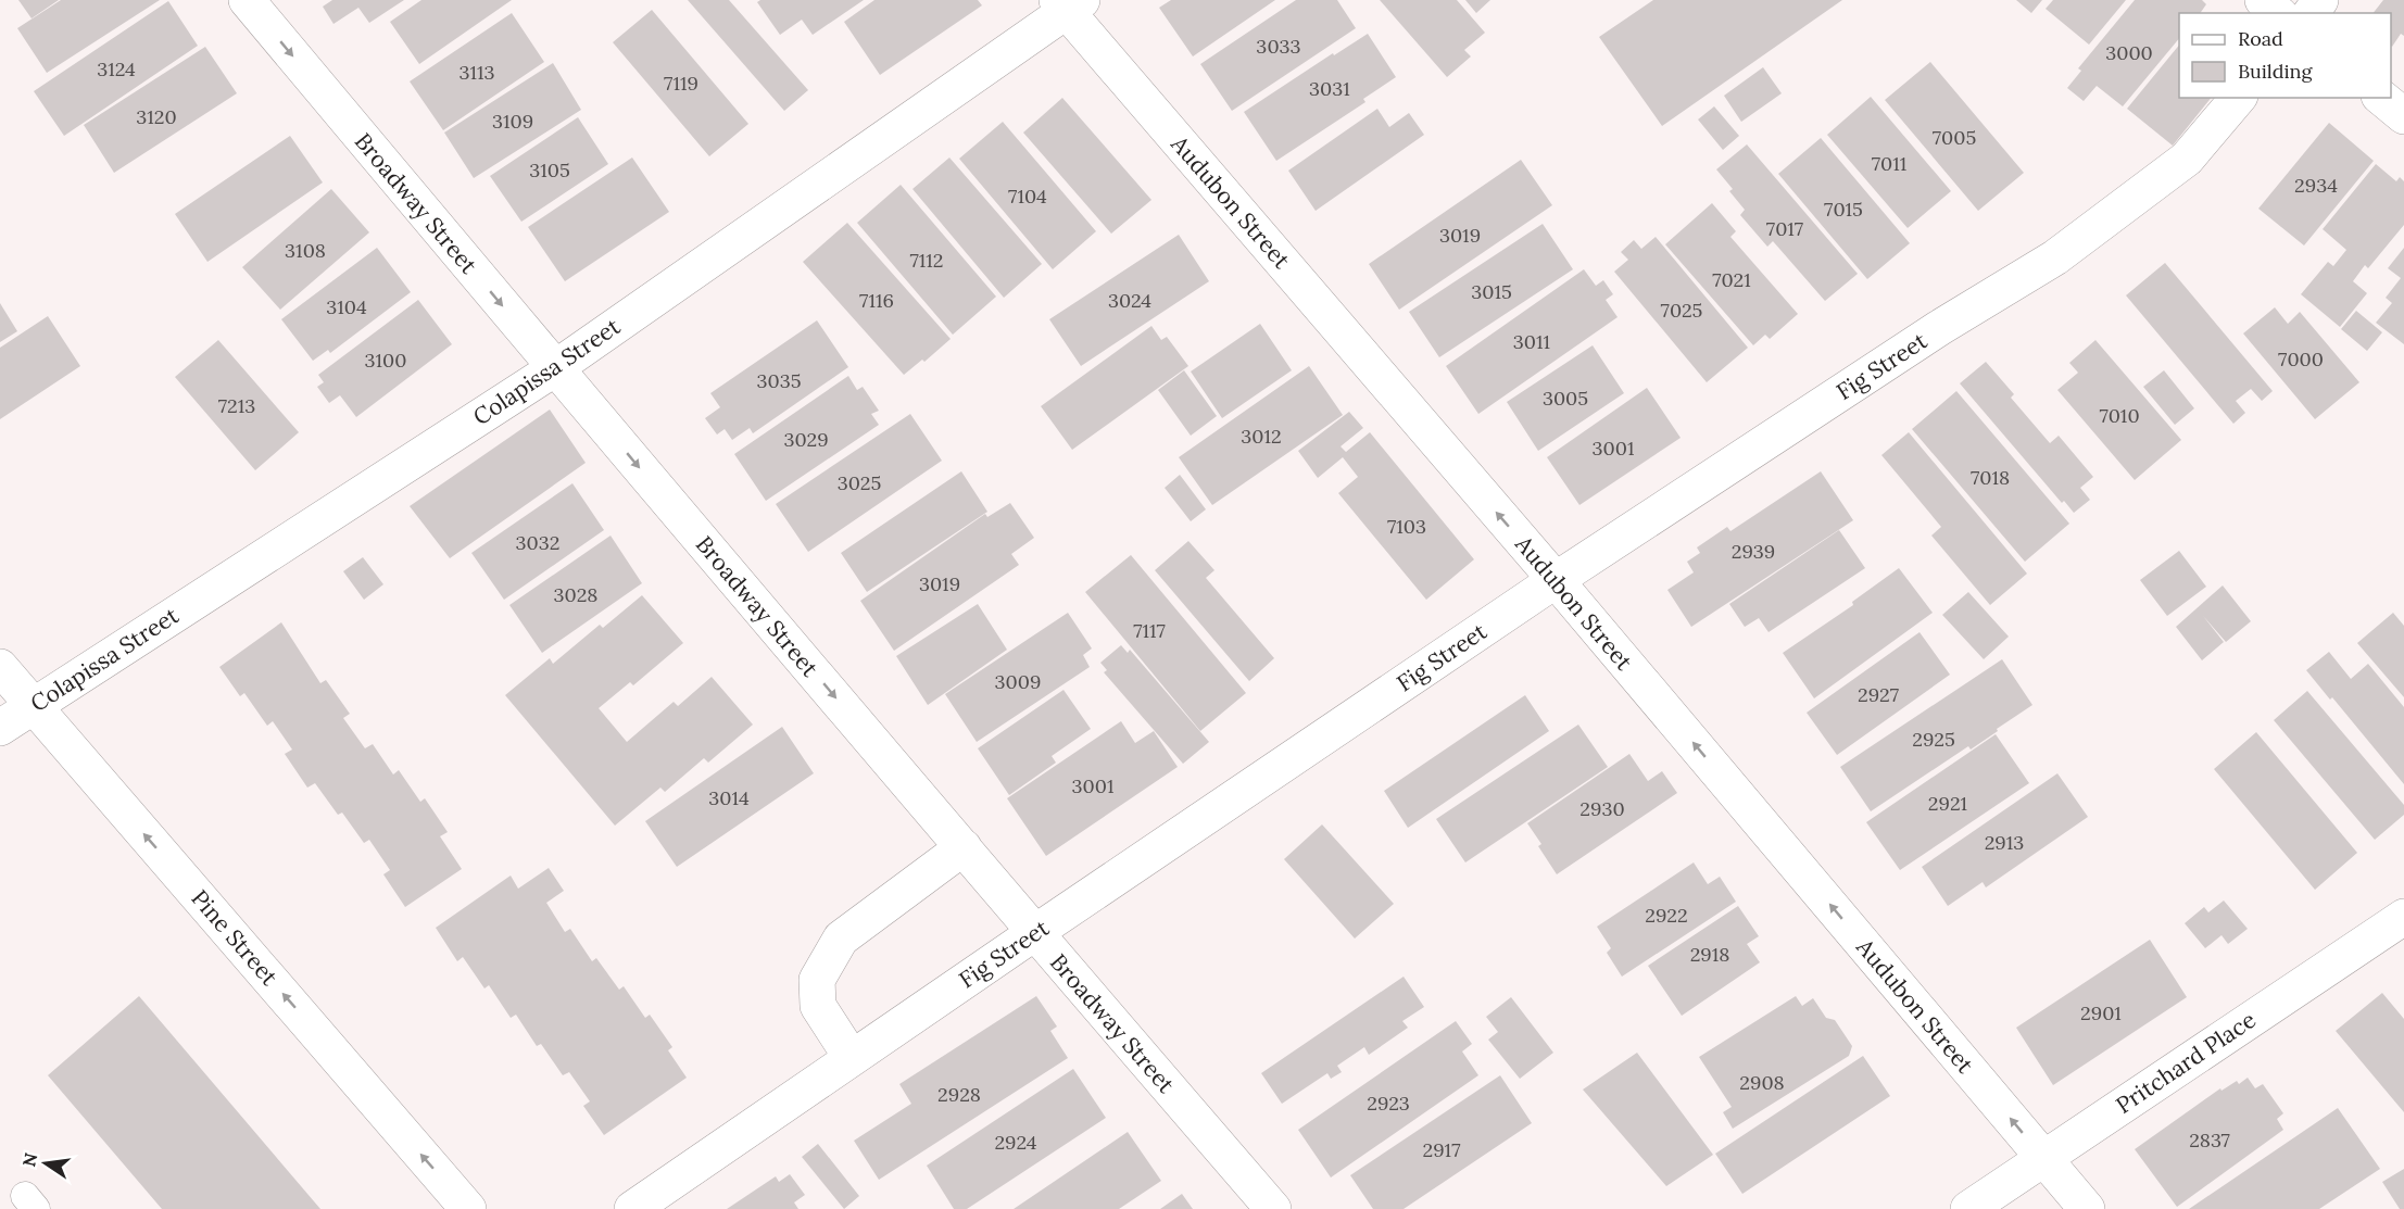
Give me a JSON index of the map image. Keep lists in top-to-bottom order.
{
  "streets": {
    "street": [
      "Audubon Street",
      "Broadway Street",
      "Fig Street",
      "Colapissa Street",
      "Pine Street",
      "Pritchard Place"
    ]
  },
  "crossings": [
    ["Audubon Street", "Fig Street"],
    ["Audubon Street", "Colapissa Street"],
    ["Audubon Street", "Pritchard Place"],
    ["Broadway Street", "Fig Street"],
    ["Broadway Street", "Colapissa Street"],
    ["Colapissa Street", "Pine Street"]
  ],
  "one_way": ["Audubon Street", "Broadway Street", "Pine Street"],
  "house_numbers": [
    "3033",
    "3000",
    "3124",
    "3113",
    "7119",
    "3031",
    "3120",
    "3109",
    "7005",
    "7011",
    "3105",
    "2934",
    "7104",
    "7015",
    "7017",
    "3019",
    "3108",
    "7112",
    "7021",
    "3015",
    "7116",
    "3024",
    "3104",
    "7025",
    "3011",
    "7000",
    "3100",
    "3035",
    "3005",
    "7213",
    "7010",
    "3012",
    "3029",
    "3001",
    "7018",
    "3025",
    "7103",
    "3032",
    "2939",
    "3019",
    "3028",
    "7117",
    "3009",
    "2927",
    "2925",
    "3001",
    "3014",
    "2921",
    "2930",
    "2913",
    "2922",
    "2918",
    "2901",
    "2908",
    "2928",
    "2923",
    "2837",
    "2924",
    "2917"
  ],
  "legend": ["Road", "Building"],
  "north": "left"
}
